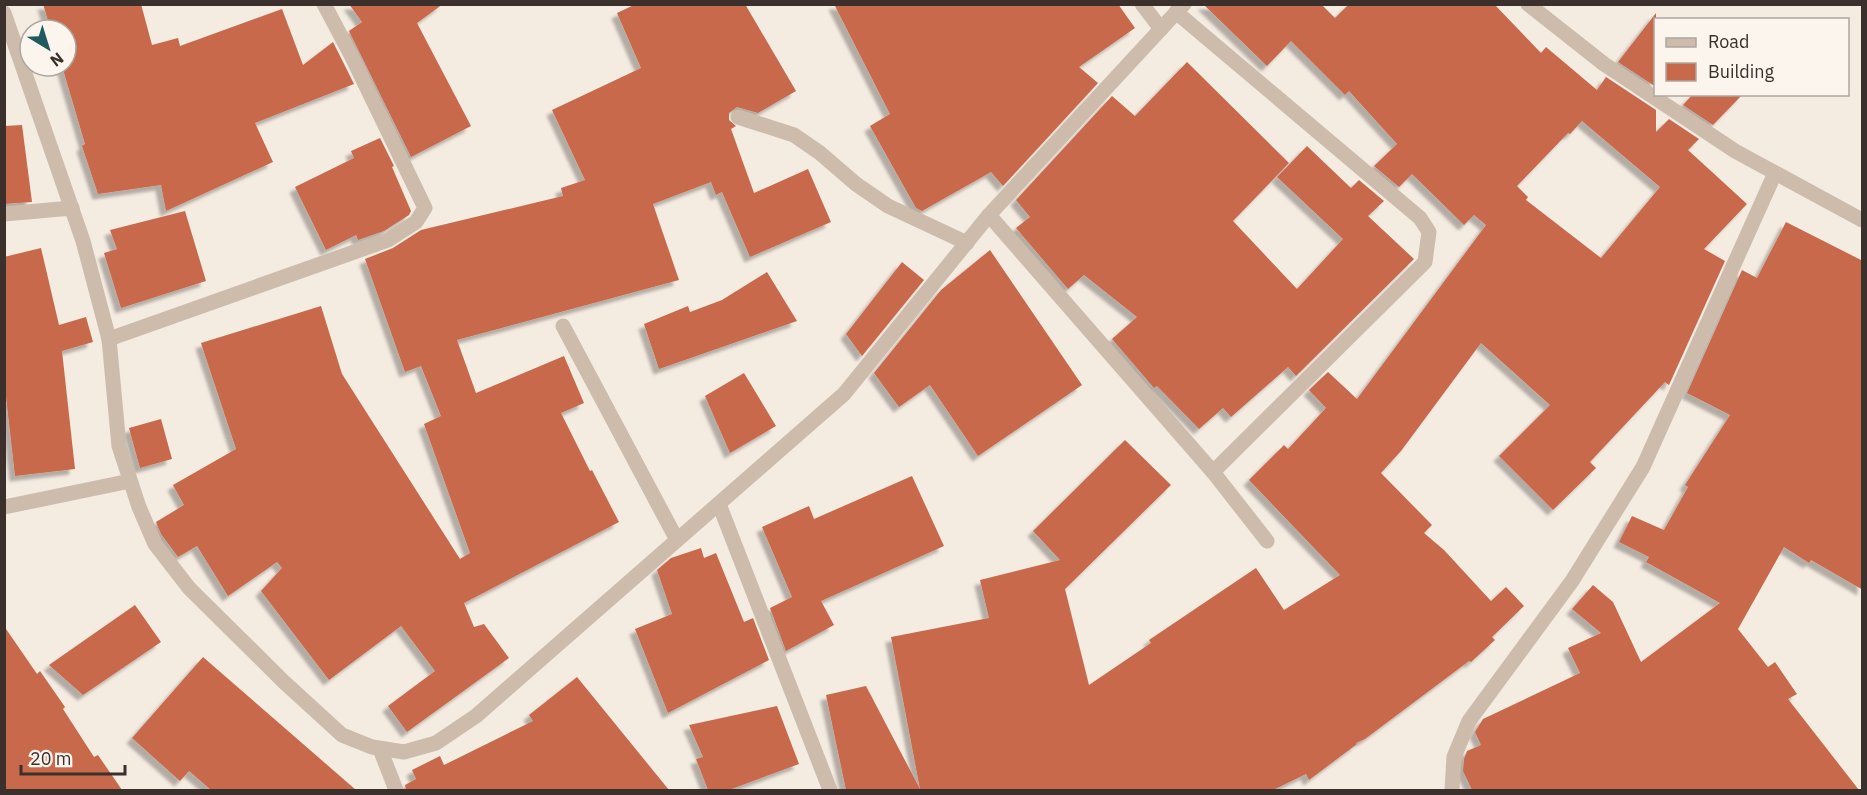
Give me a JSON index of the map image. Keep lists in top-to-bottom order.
{
  "legend": ["Road", "Building"],
  "scale_bar": "20 m",
  "north": "bottom right"
}
